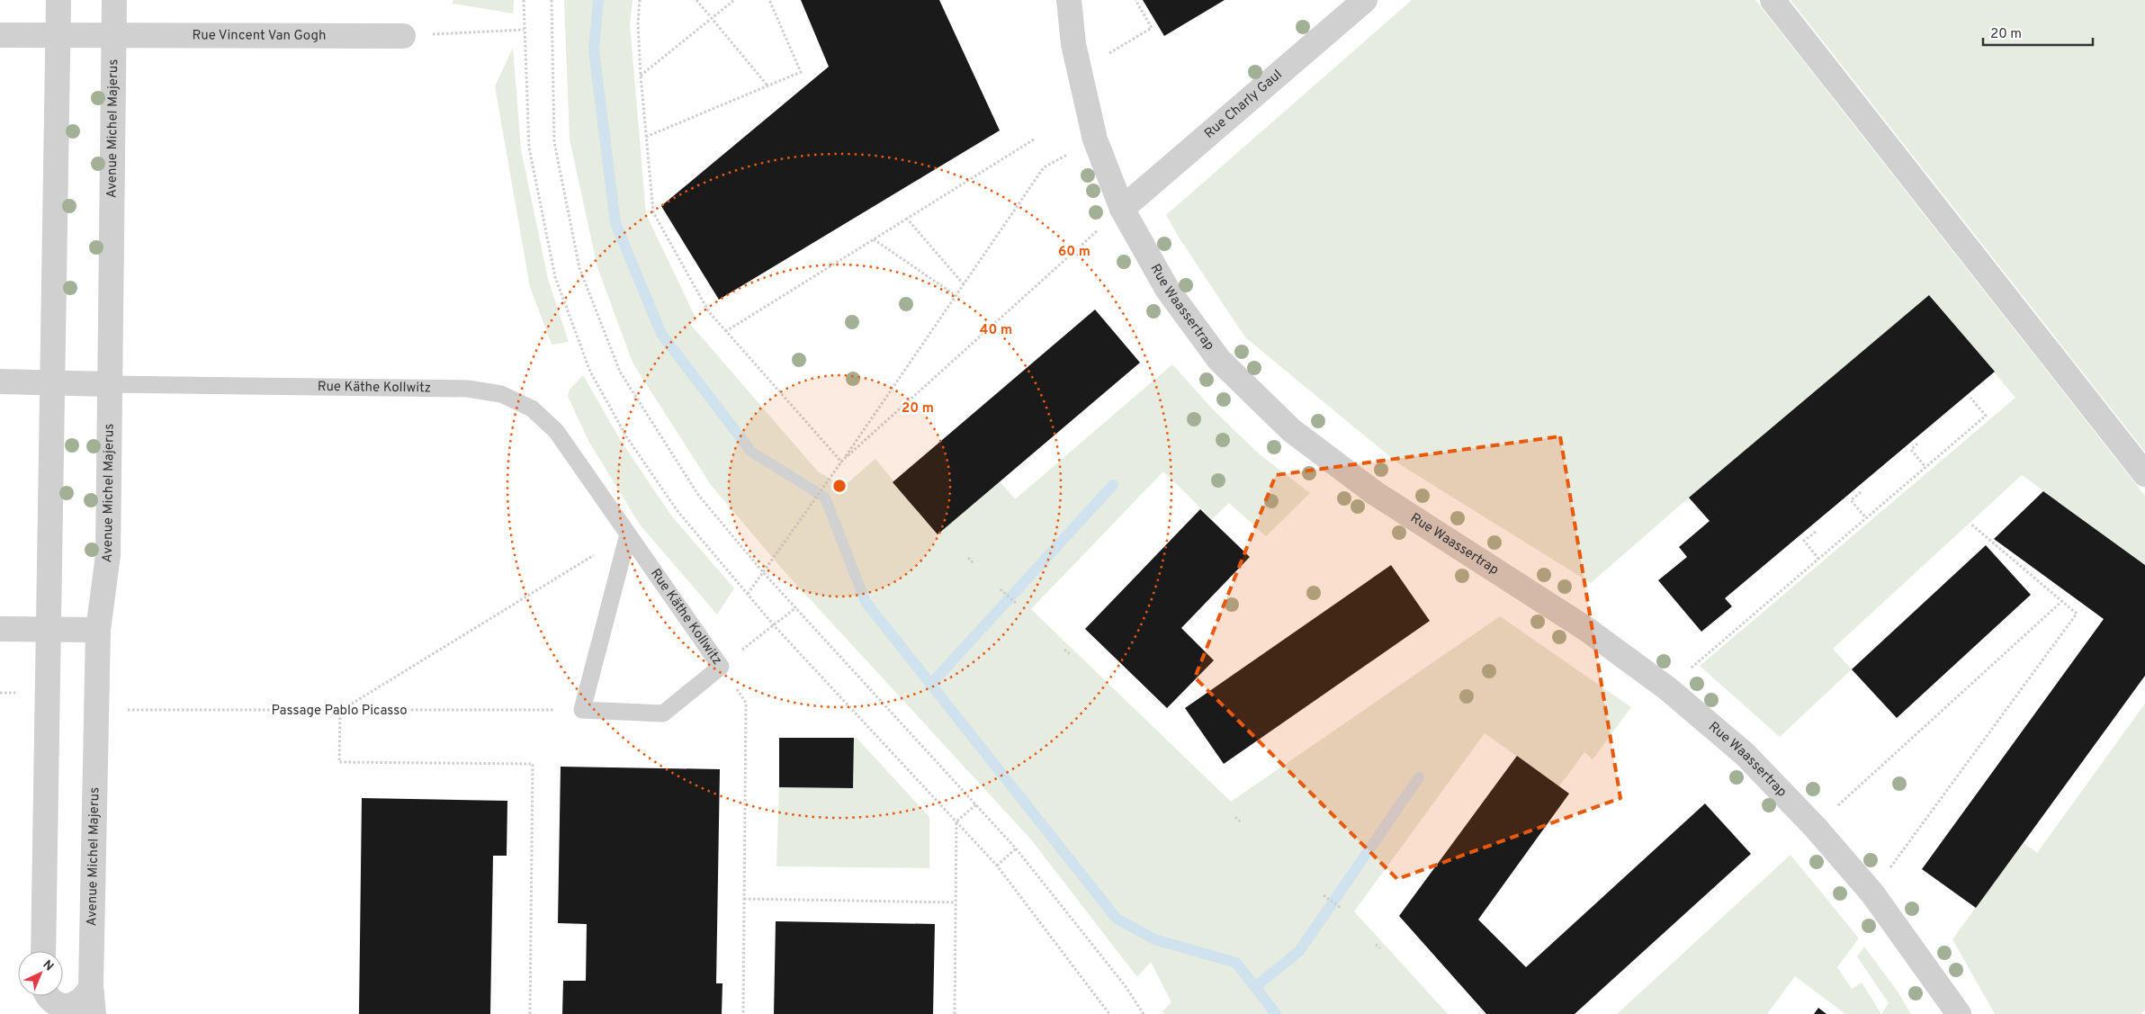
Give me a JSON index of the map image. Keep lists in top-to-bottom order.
{
  "streets": {
    "street": [
      "Rue Vincent Van Gogh",
      "Rue Charly Gaul",
      "Avenue Michel Majerus",
      "Rue Waassertrap",
      "Rue Käthe Kollwitz"
    ],
    "path": ["Passage Pablo Picasso"]
  },
  "crossings": [
    ["Rue Vincent Van Gogh", "Avenue Michel Majerus"],
    ["Rue Charly Gaul", "Rue Waassertrap"],
    ["Avenue Michel Majerus", "Rue Käthe Kollwitz"],
    ["Avenue Michel Majerus", "Passage Pablo Picasso"],
    ["Rue Käthe Kollwitz", "Passage Pablo Picasso"]
  ],
  "scale_bar": "20 m",
  "north": "top right",
  "rings": ["60 m", "40 m", "20 m"]
}
